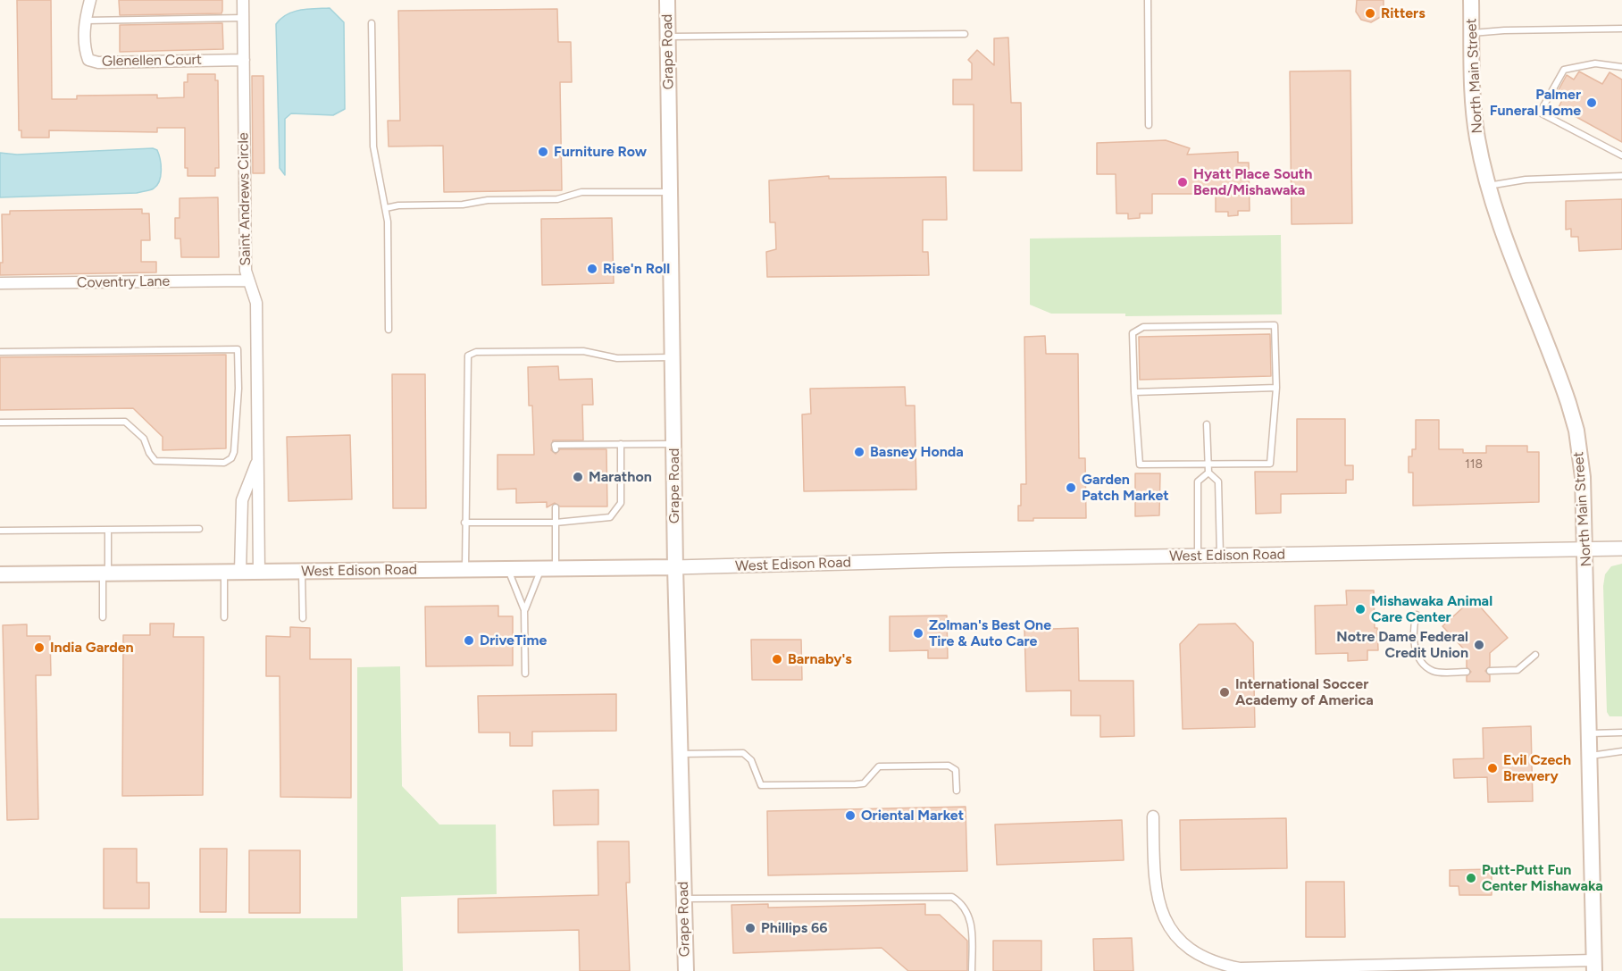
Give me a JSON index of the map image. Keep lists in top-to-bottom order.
{
  "streets": {
    "main road": ["Grape Road", "North Main Street", "West Edison Road"],
    "street": ["Glenellen Court", "Saint Andrews Circle", "Coventry Lane"]
  },
  "crossings": [
    ["Grape Road", "West Edison Road"],
    ["Glenellen Court", "Saint Andrews Circle"],
    ["North Main Street", "West Edison Road"],
    ["Saint Andrews Circle", "Coventry Lane"],
    ["Saint Andrews Circle", "West Edison Road"]
  ],
  "places": [
    "Ritters",
    "Palmer Funeral Home",
    "Furniture Row",
    "Hyatt Place South Bend/Mishawaka",
    "Rise'n Roll",
    "Basney Honda",
    "Marathon",
    "Garden Patch Market",
    "Mishawaka Animal Care Center",
    "Zolman's Best One Tire & Auto Care",
    "DriveTime",
    "Notre Dame Federal Credit Union",
    "India Garden",
    "Barnaby's",
    "International Soccer Academy of America",
    "Evil Czech Brewery",
    "Oriental Market",
    "Putt-Putt Fun Center Mishawaka",
    "Phillips 66"
  ],
  "house_numbers": ["118"]
}
